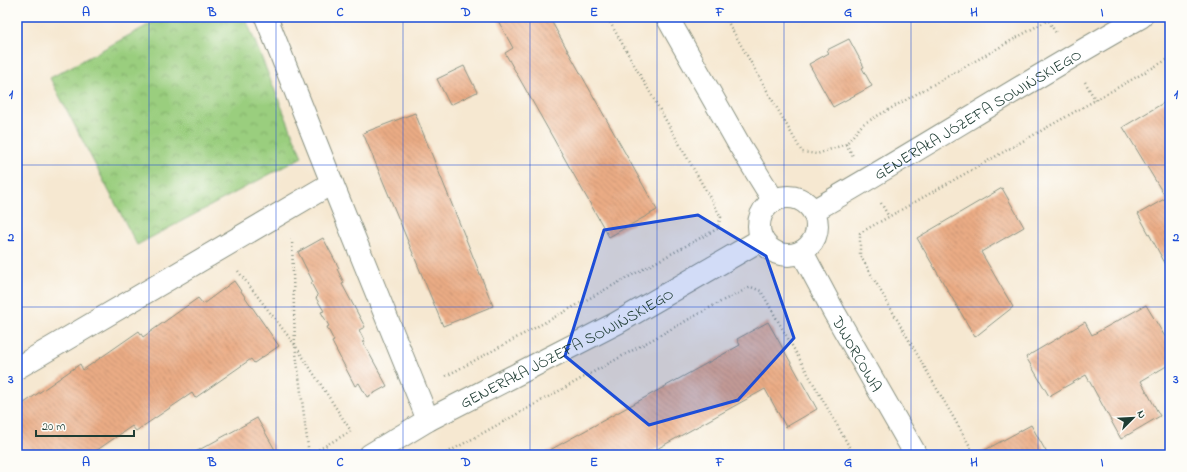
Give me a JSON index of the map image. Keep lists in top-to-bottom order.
{
  "streets": {
    "street": ["GENERAŁA JÓZEFA SOWIŃSKIEGO", "DWORCOWA"]
  },
  "crossings": [
    ["GENERAŁA JÓZEFA SOWIŃSKIEGO", "DWORCOWA"]
  ],
  "scale_bar": "20 m",
  "north": "top right",
  "grid": {
    "columns": [
      "A",
      "B",
      "C",
      "D",
      "E",
      "F",
      "G",
      "H",
      "I"
    ],
    "rows": ["1", "2", "3"]
  }
}
